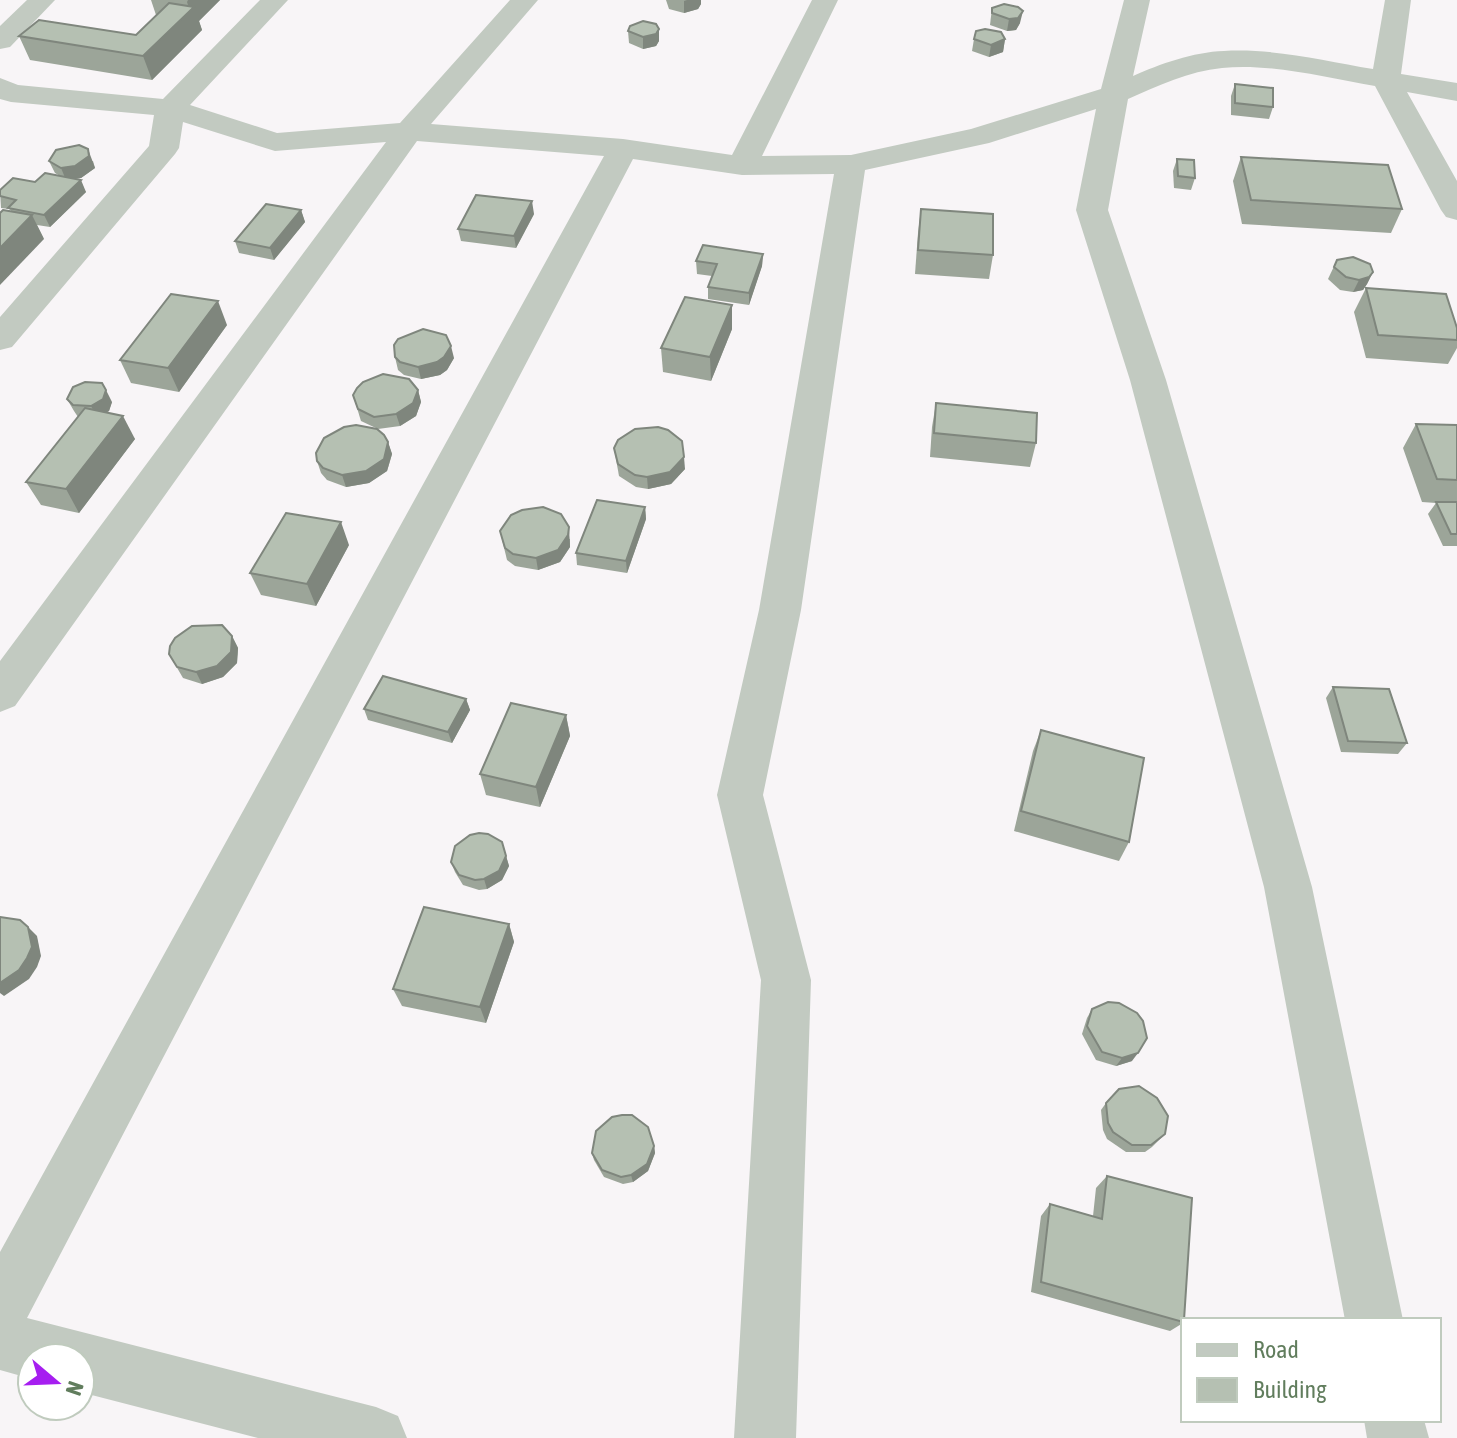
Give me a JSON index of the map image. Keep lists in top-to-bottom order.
{
  "legend": ["Road", "Building"],
  "north": "right"
}
